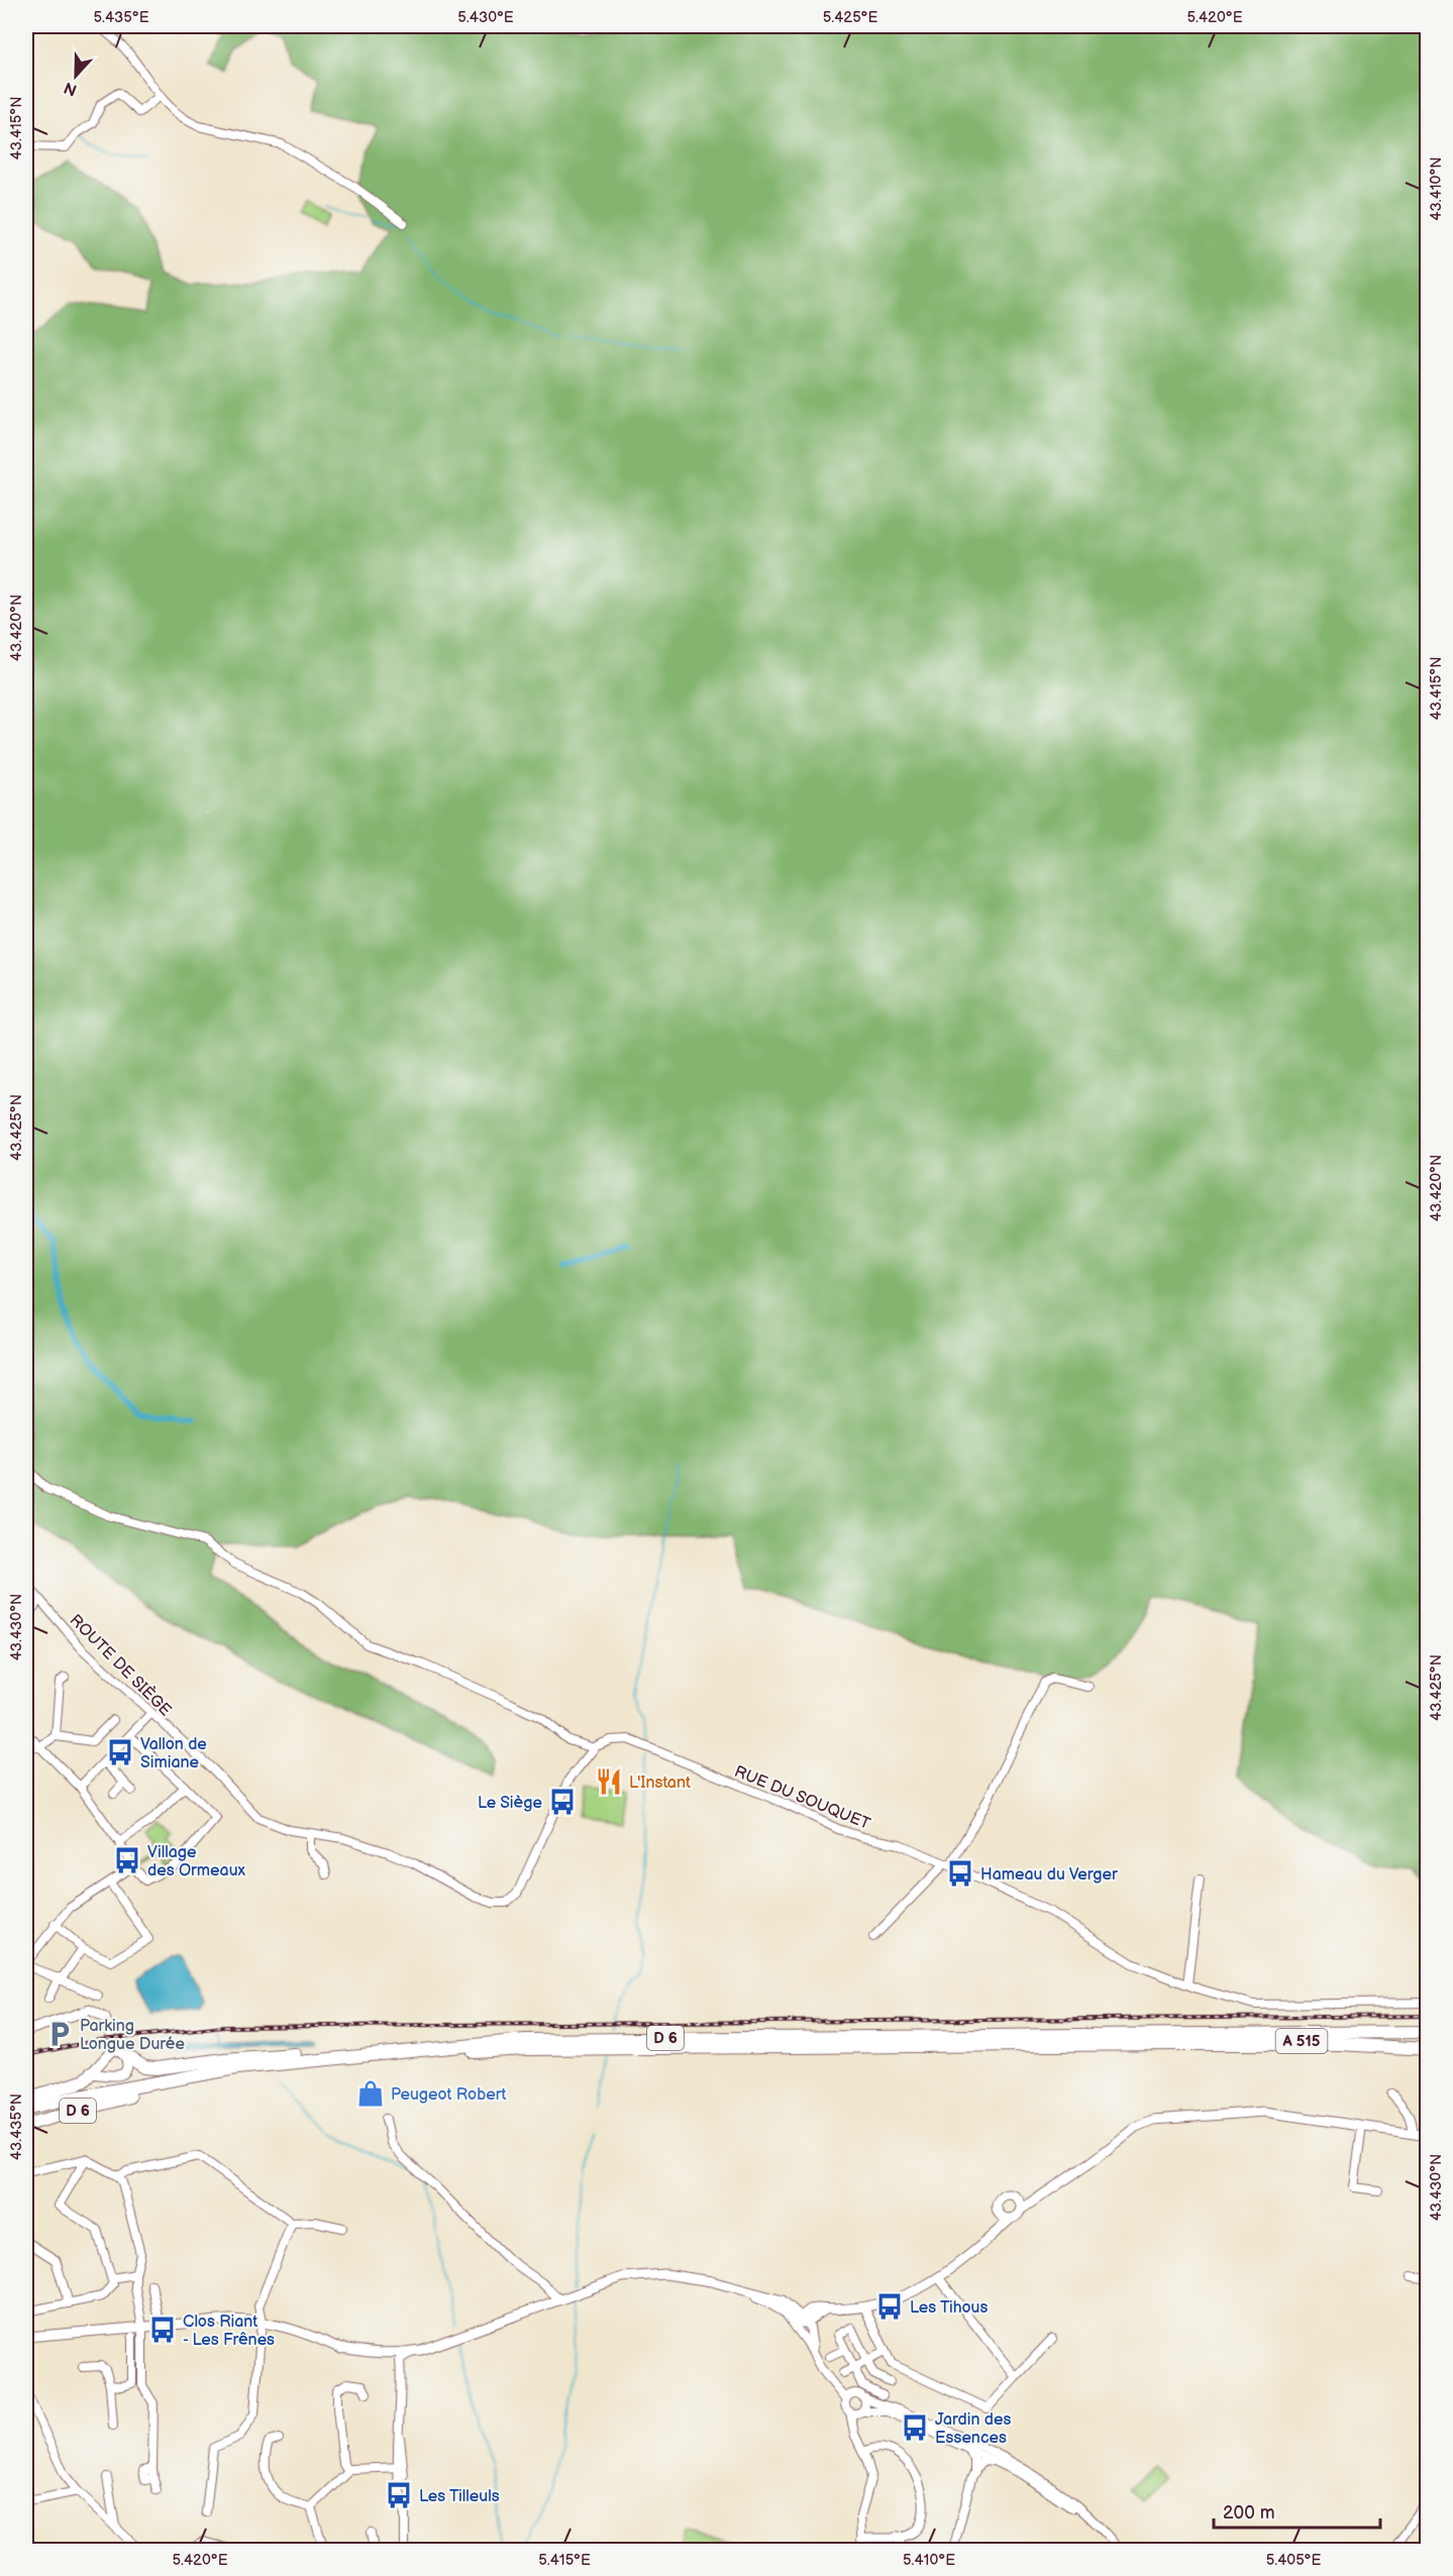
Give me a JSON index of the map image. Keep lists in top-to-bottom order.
{
  "streets": {
    "highway": ["D 6", "A 515"],
    "street": ["ROUTE DE SIÈGE", "RUE DU SOUQUET"]
  },
  "crossings": [
    ["ROUTE DE SIÈGE", "RUE DU SOUQUET"],
    ["D 6", "A 515"]
  ],
  "places": {
    "bus stop": [
      "Vallon de Simiane",
      "Le Siège",
      "Village des Ormeaux",
      "Hameau du Verger",
      "Les Tihous",
      "Clos Riant - Les Frênes",
      "Jardin des Essences",
      "Les Tilleuls"
    ],
    "restaurant": ["L'Instant"],
    "parking": ["Parking Longue Durée"],
    "shop": ["Peugeot Robert"]
  },
  "scale_bar": "200 m",
  "north": "bottom",
  "coordinates": [
    "5.435°E",
    "5.430°E",
    "5.425°E",
    "5.420°E",
    "43.415°N",
    "43.410°N",
    "43.420°N",
    "43.425°N",
    "43.430°N",
    "43.435°N",
    "5.415°E",
    "5.410°E",
    "5.405°E"
  ]
}
